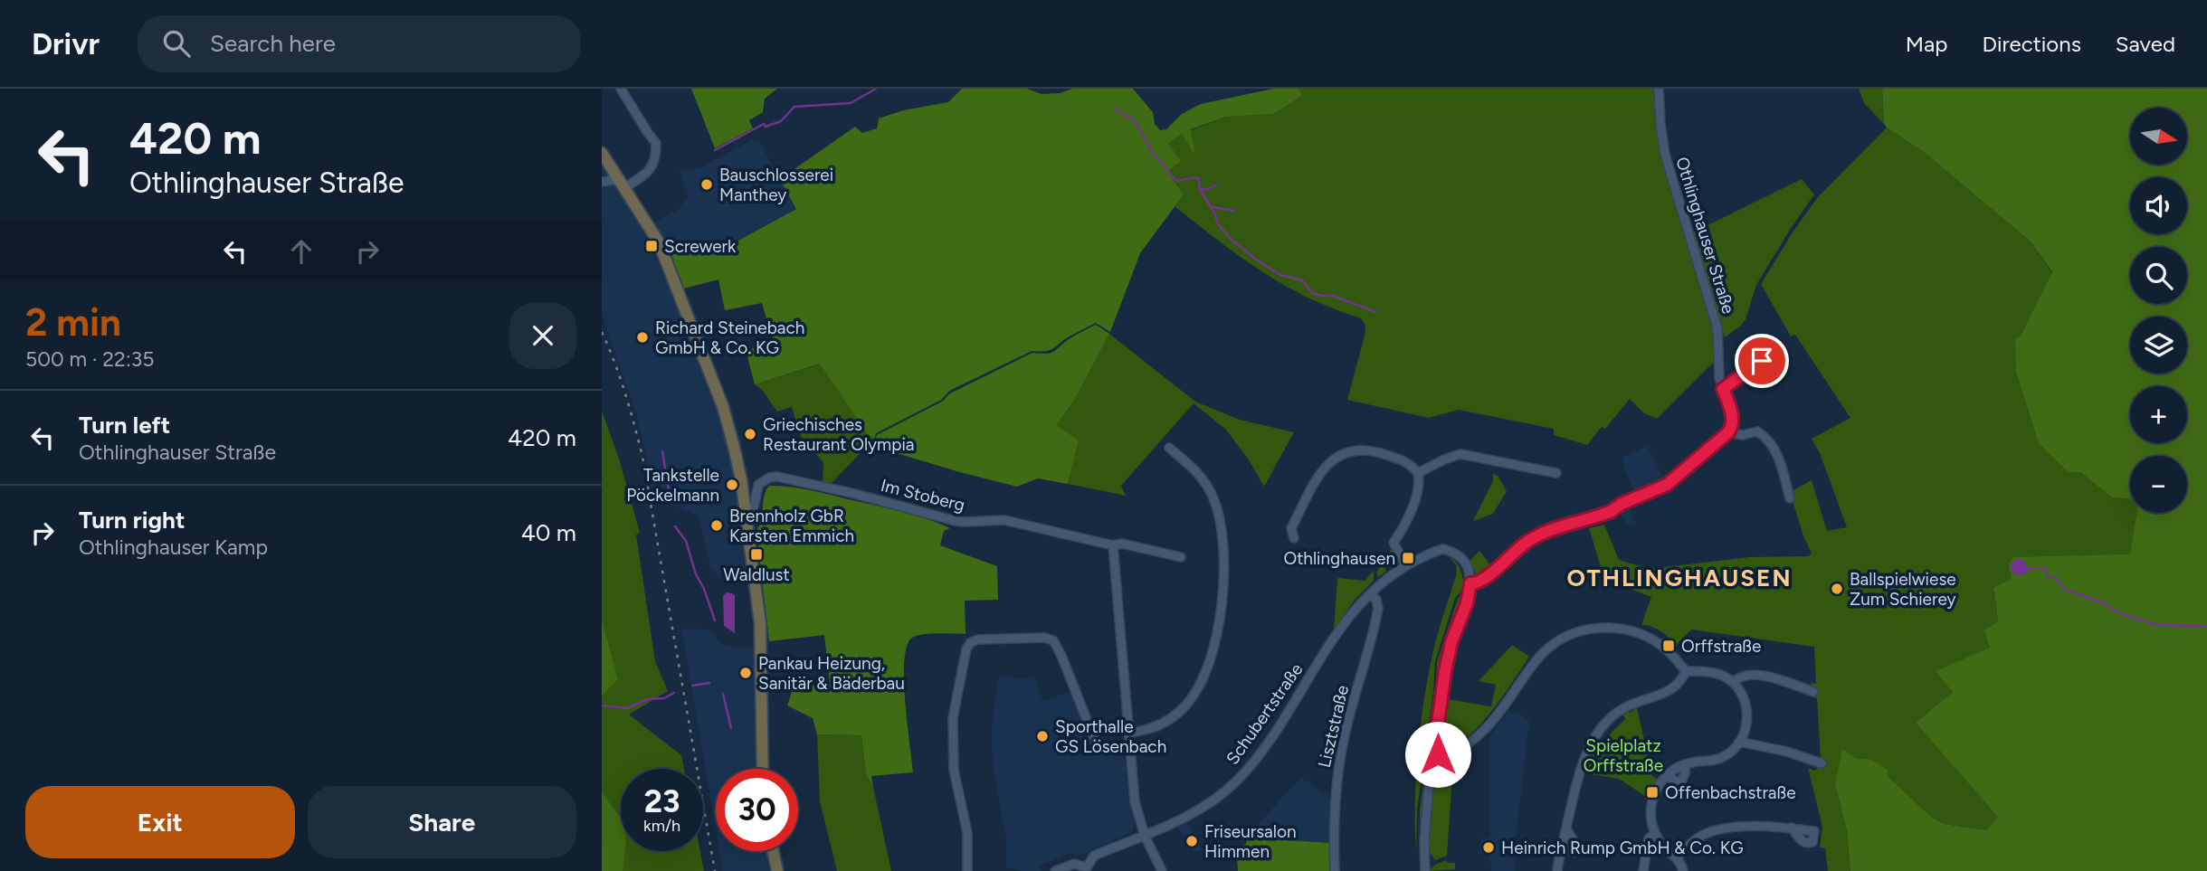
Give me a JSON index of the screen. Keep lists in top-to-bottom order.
{
  "streets": {
    "street": [
      "Othlinghauser Straße",
      "Im Stoberg",
      "Schubertstraße",
      "Lisztstraße"
    ]
  },
  "crossings": [
    ["Schubertstraße", "Lisztstraße"]
  ],
  "districts": ["OTHLINGHAUSEN"],
  "parks": ["Spielplatz Orffstraße"],
  "places": {
    "other": [
      "Bauschlosserei Manthey",
      "Richard Steinebach GmbH & Co. KG",
      "Griechisches Restaurant Olympia",
      "Tankstelle Pöckelmann",
      "Brennholz GbR Karsten Emmich",
      "Ballspielwiese Zum Schierey",
      "Pankau Heizung, Sanitär & Bäderbau",
      "Sporthalle GS Lösenbach",
      "Friseursalon Himmen",
      "Heinrich Rump GmbH & Co. KG"
    ],
    "transit": [
      "Screwerk",
      "Waldlust",
      "Othlinghausen",
      "Orffstraße",
      "Offenbachstraße"
    ]
  },
  "north": "right",
  "page": {
    "header": "Drivr",
    "search": "Search here",
    "nav": ["Map", "Directions", "Saved"],
    "turn": ["420 m", "Othlinghauser Straße"],
    "map_buttons": ["+", "−"],
    "heading": ["2 min", "500 m · 22:35"],
    "list": [
      {
        "name": "Turn left",
        "note": "Othlinghauser Straße",
        "value": "420 m"
      },
      {
        "name": "Turn right",
        "note": "Othlinghauser Kamp",
        "value": "40 m"
      }
    ],
    "speed": "23 km/h",
    "limit": "30",
    "buttons": ["Exit", "Share"]
  }
}
